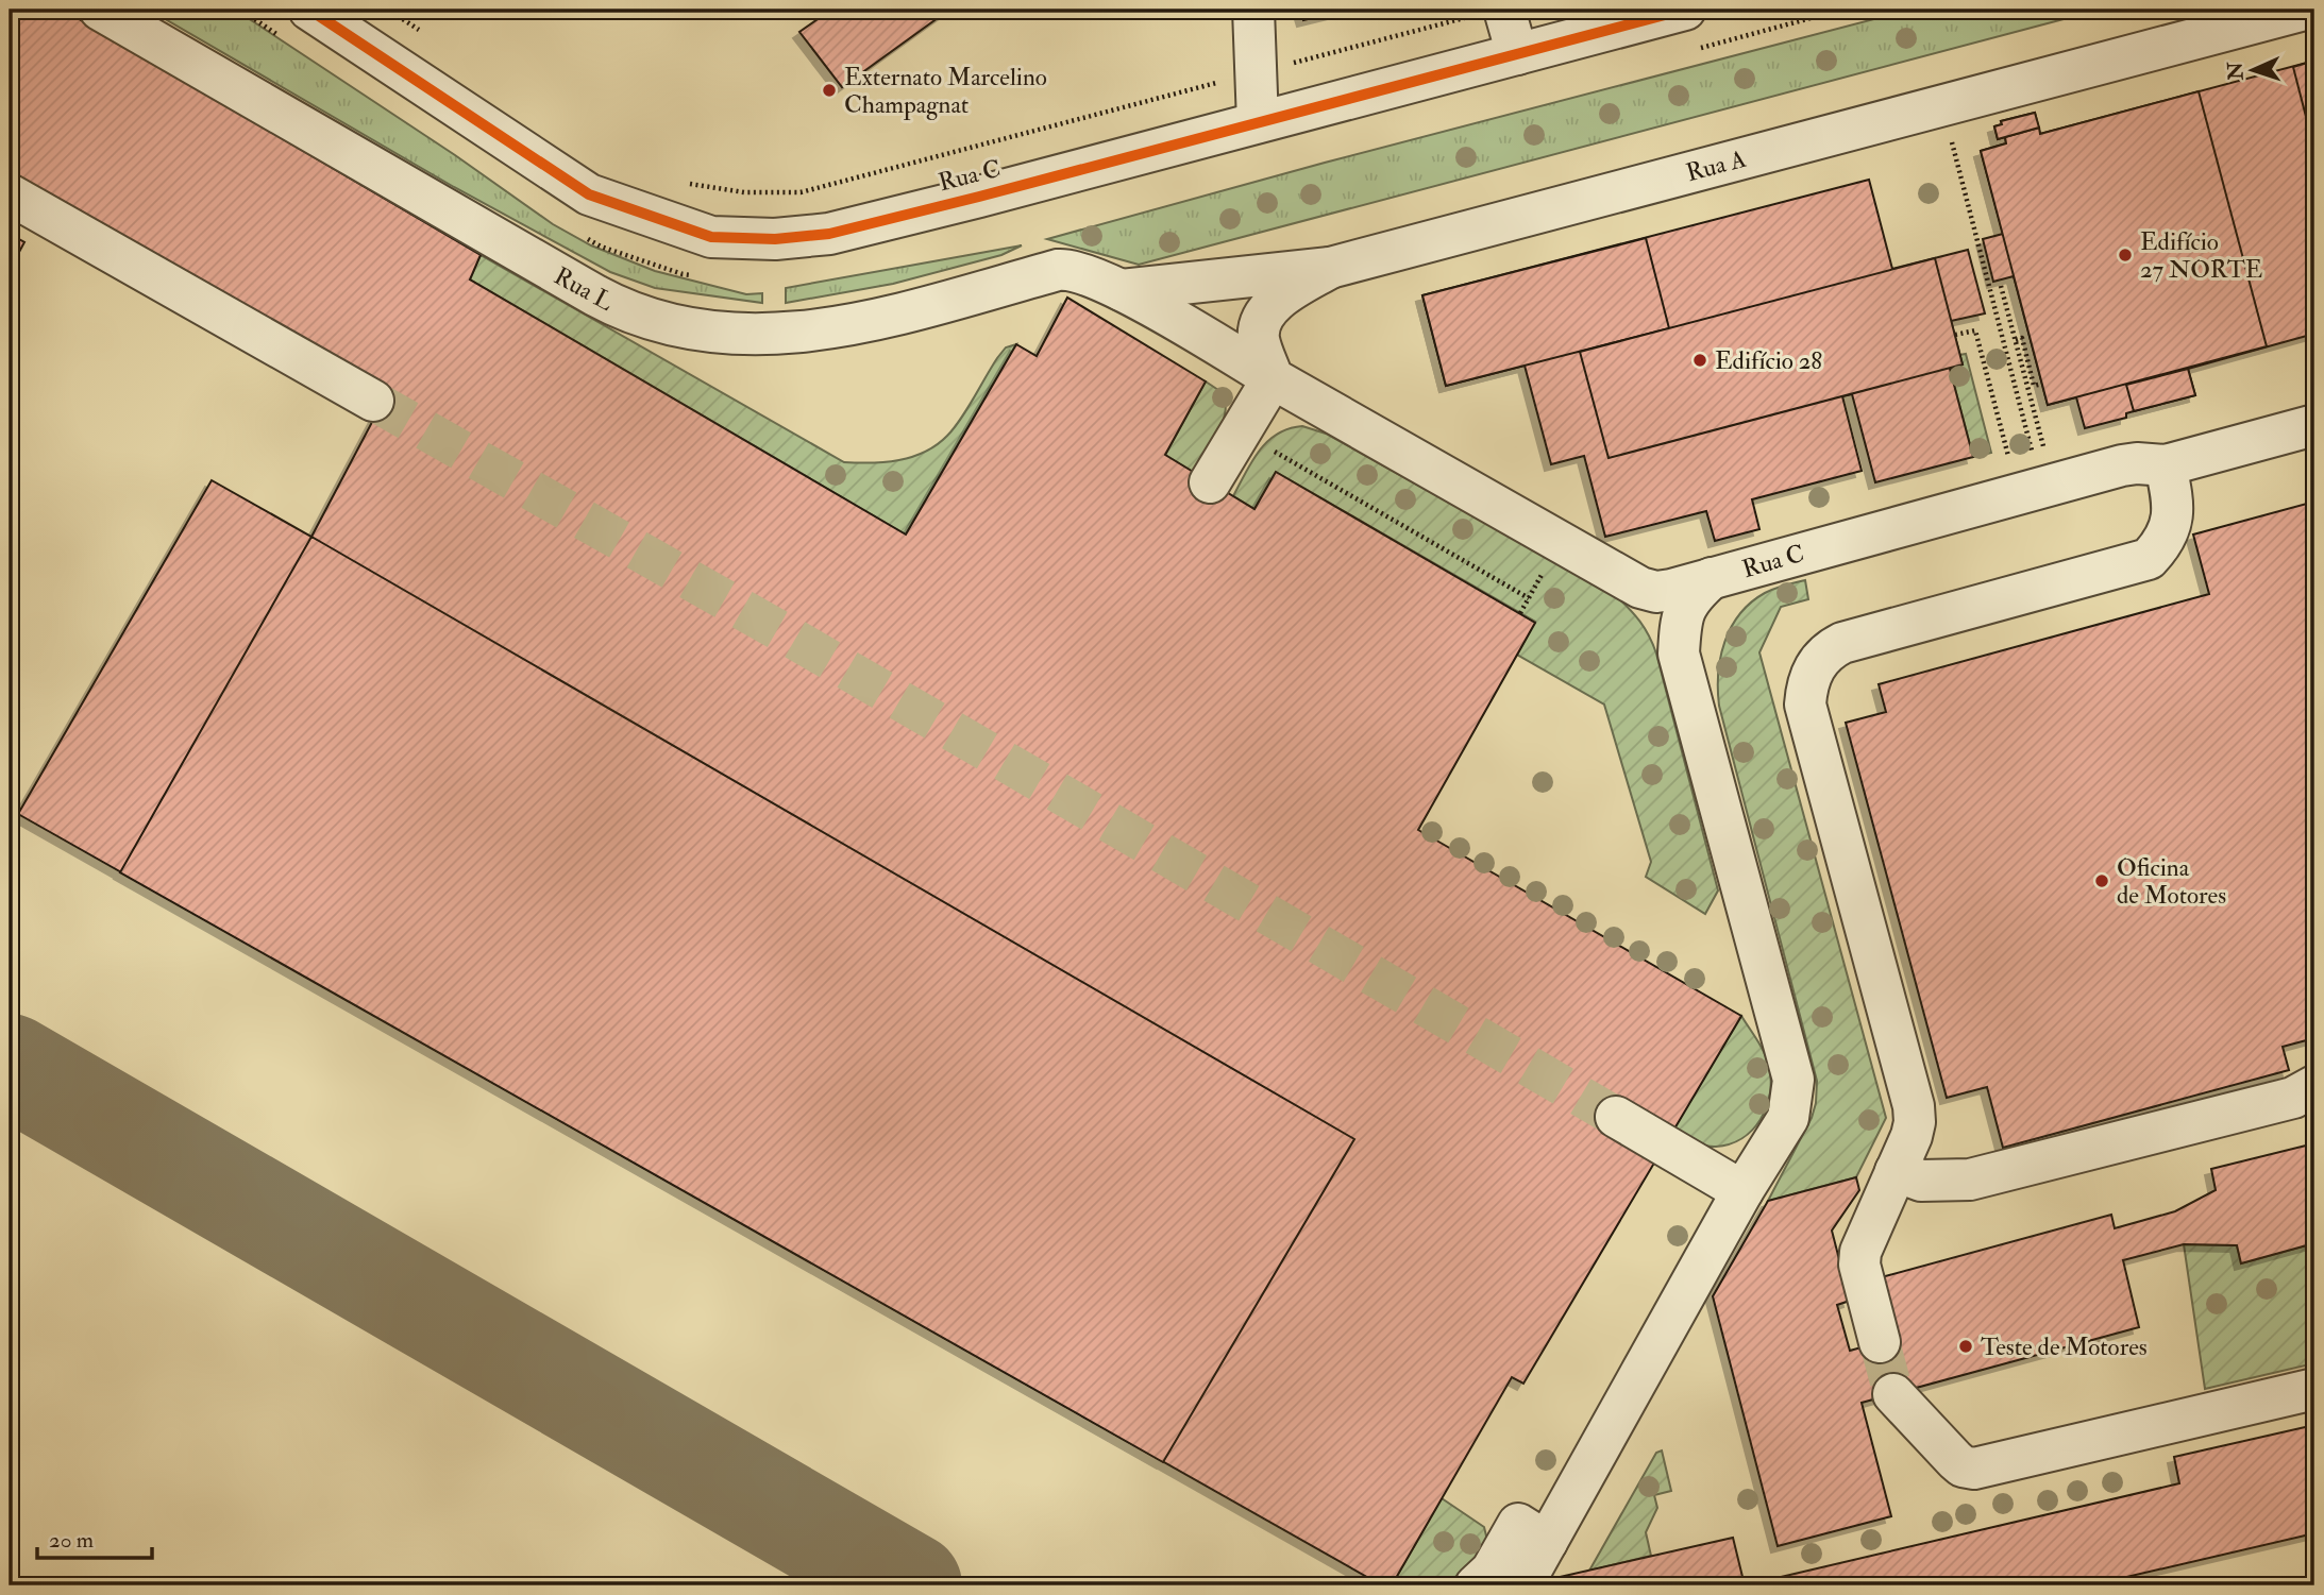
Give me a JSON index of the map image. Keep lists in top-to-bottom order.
{
  "streets": {
    "street": ["Rua A", "Rua C", "Rua L"]
  },
  "crossings": [
    ["Rua A", "Rua C"],
    ["Rua A", "Rua L"],
    ["Rua C", "Rua L"]
  ],
  "places": [
    "Externato Marcelino Champagnat",
    "Edifício 27 NORTE",
    "Edifício 28",
    "Oficina de Motores",
    "Teste de Motores"
  ],
  "scale_bar": "20 m",
  "north": "left"
}
